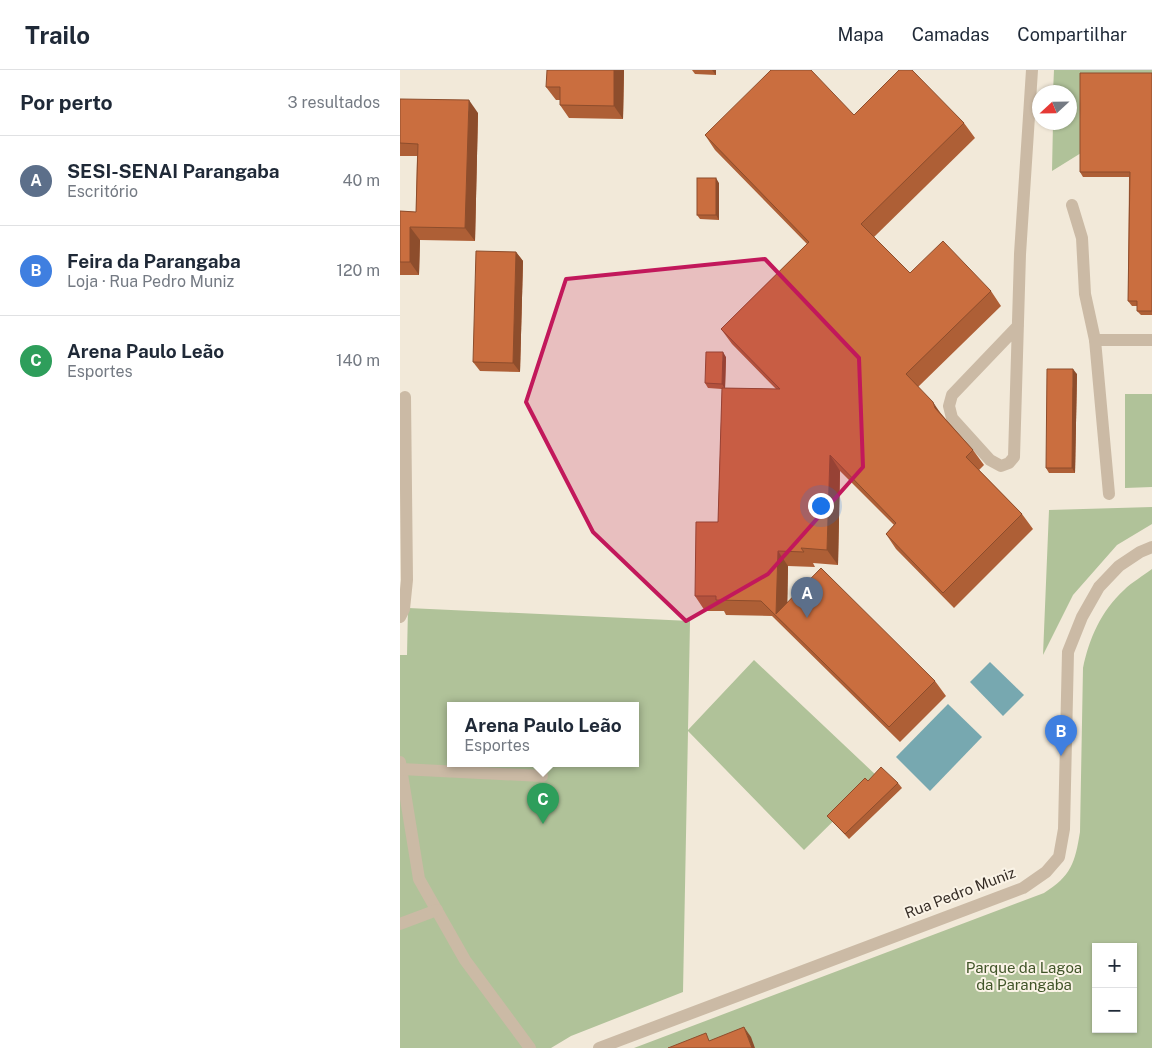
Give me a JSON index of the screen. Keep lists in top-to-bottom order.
{
  "streets": {
    "street": ["Rua Pedro Muniz"]
  },
  "parks": ["Parque da Lagoa da Parangaba"],
  "north": "left",
  "page": {
    "header": "Trailo",
    "nav": ["Mapa", "Camadas", "Compartilhar"],
    "heading": ["Por perto", "3 resultados"],
    "list": [
      {
        "mark": "A",
        "name": "SESI-SENAI Parangaba",
        "note": "Escritório",
        "value": "40 m"
      },
      {
        "mark": "B",
        "name": "Feira da Parangaba",
        "note": "Loja · Rua Pedro Muniz",
        "value": "120 m"
      },
      {
        "mark": "C",
        "name": "Arena Paulo Leão",
        "note": "Esportes",
        "value": "140 m"
      }
    ],
    "pins": ["A", "B", "C"],
    "popup": ["Arena Paulo Leão", "Esportes"],
    "map_buttons": ["+", "−"]
  }
}
